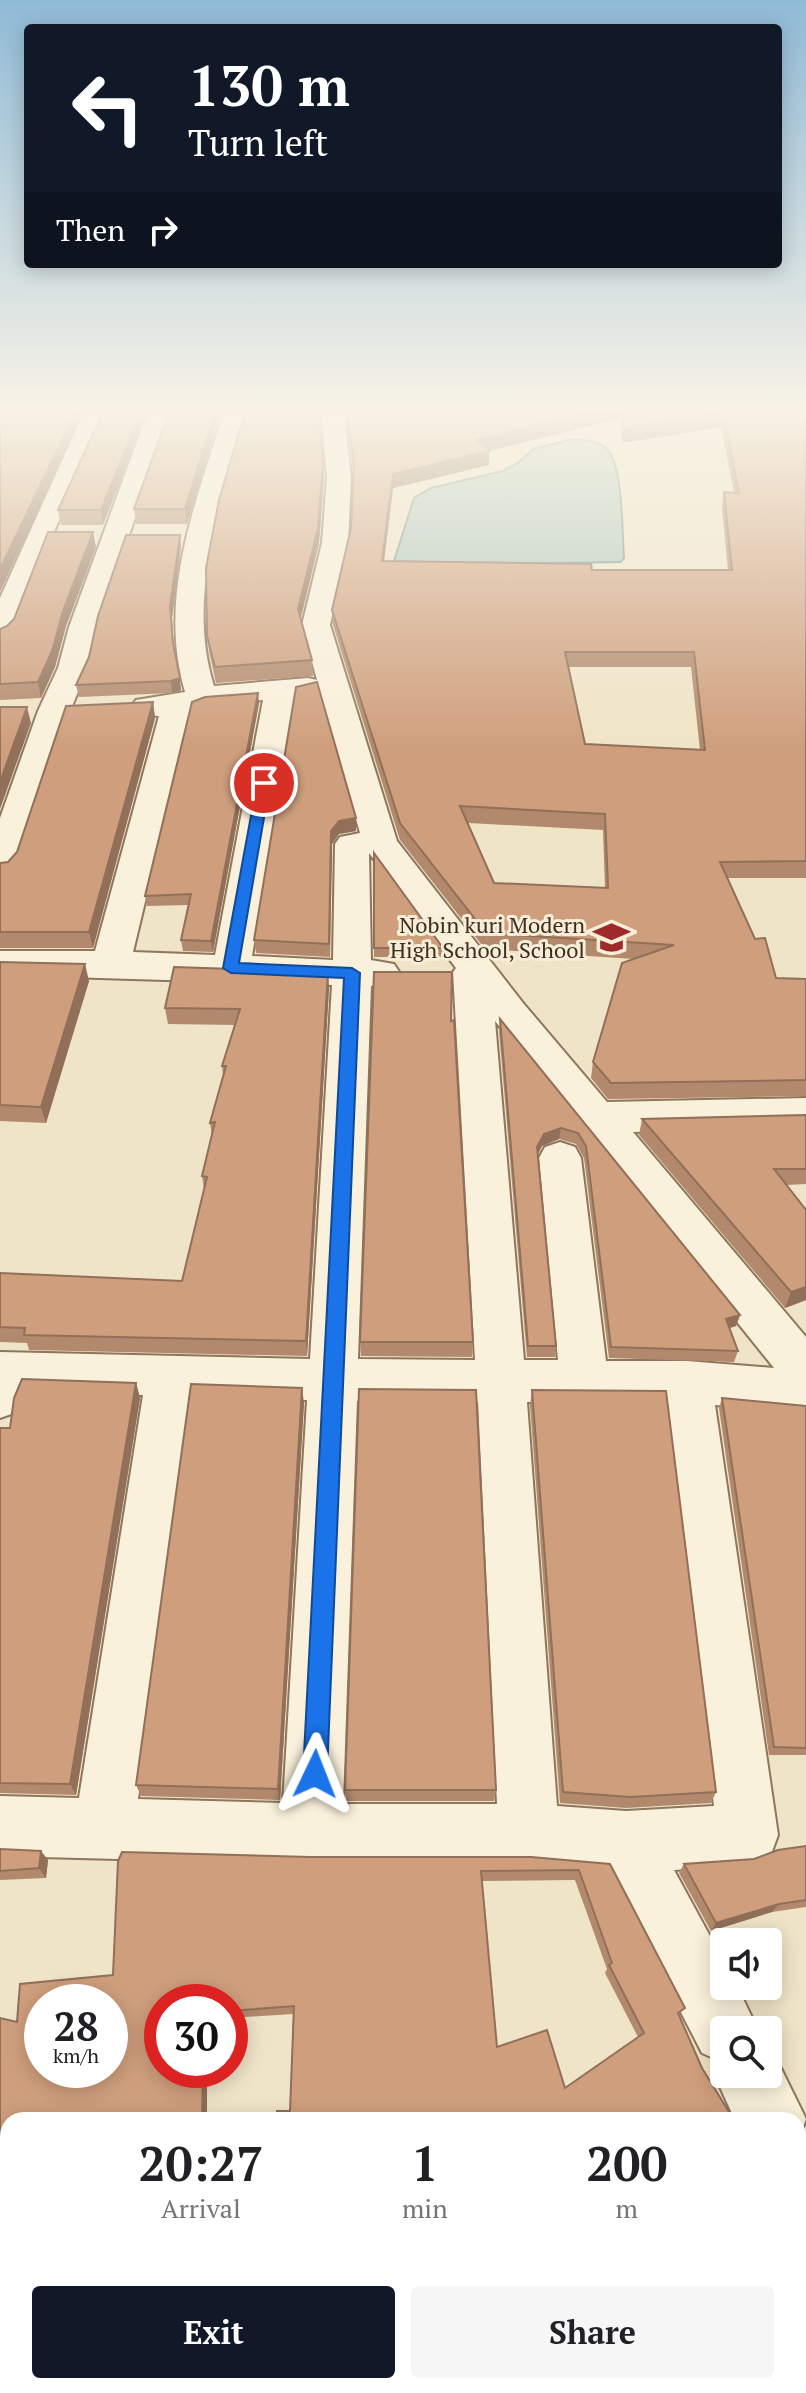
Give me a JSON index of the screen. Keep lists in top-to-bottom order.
{
  "places": {
    "school or university": ["Nobin kuri Modern High School, School"]
  },
  "page": {
    "turn": ["130 m", "Turn left"],
    "then": "Then",
    "speed": "28 km/h",
    "limit": "30",
    "eta": [
      "20:27",
      "Arrival",
      "1",
      "min",
      "200",
      "m"
    ],
    "buttons": ["Exit", "Share"]
  }
}
